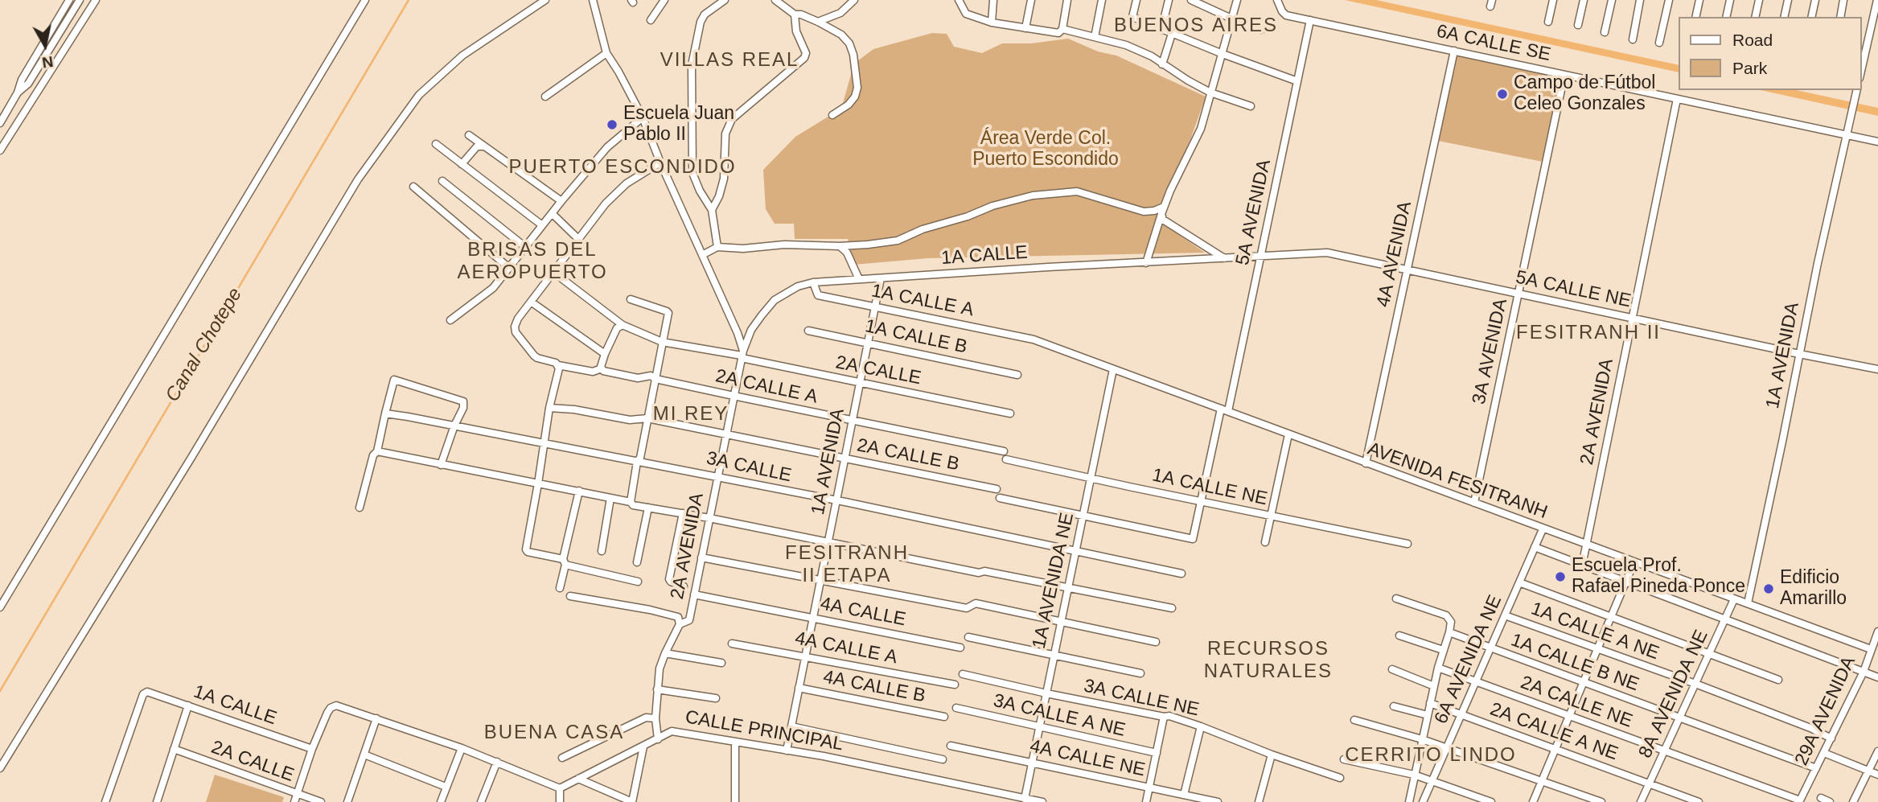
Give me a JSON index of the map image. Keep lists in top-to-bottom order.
{
  "streets": {
    "street": [
      "6A CALLE SE",
      "5A AVENIDA",
      "4A AVENIDA",
      "1A CALLE",
      "5A CALLE NE",
      "1A CALLE A",
      "1A CALLE B",
      "3A AVENIDA",
      "1A AVENIDA",
      "2A CALLE",
      "2A CALLE A",
      "2A AVENIDA",
      "2A CALLE B",
      "3A CALLE",
      "AVENIDA FESITRANH",
      "1A CALLE NE",
      "1A AVENIDA NE",
      "4A CALLE",
      "1A CALLE A NE",
      "4A CALLE A",
      "6A AVENIDA NE",
      "1A CALLE B NE",
      "4A CALLE B",
      "8A AVENIDA NE",
      "3A CALLE NE",
      "2A CALLE NE",
      "29A AVENIDA",
      "3A CALLE A NE",
      "CALLE PRINCIPAL",
      "2A CALLE A NE",
      "4A CALLE NE"
    ]
  },
  "crossings": [
    ["6A CALLE SE", "5A AVENIDA"],
    ["6A CALLE SE", "4A AVENIDA"],
    ["6A CALLE SE", "3A AVENIDA"],
    ["6A CALLE SE", "1A AVENIDA"],
    ["6A CALLE SE", "2A AVENIDA"],
    ["5A AVENIDA", "1A CALLE"],
    ["5A AVENIDA", "5A CALLE NE"],
    ["5A AVENIDA", "AVENIDA FESITRANH"],
    ["5A AVENIDA", "1A CALLE NE"],
    ["5A AVENIDA", "1A AVENIDA NE"],
    ["4A AVENIDA", "5A CALLE NE"],
    ["4A AVENIDA", "AVENIDA FESITRANH"],
    ["1A CALLE", "5A CALLE NE"],
    ["1A CALLE", "1A CALLE A"],
    ["1A CALLE", "1A AVENIDA"],
    ["1A CALLE", "2A CALLE"],
    ["1A CALLE", "2A AVENIDA"],
    ["5A CALLE NE", "3A AVENIDA"],
    ["5A CALLE NE", "1A AVENIDA"],
    ["5A CALLE NE", "2A AVENIDA"],
    ["1A CALLE A", "1A AVENIDA"],
    ["1A CALLE A", "AVENIDA FESITRANH"],
    ["1A CALLE B", "1A AVENIDA"],
    ["3A AVENIDA", "AVENIDA FESITRANH"],
    ["1A AVENIDA", "2A CALLE"],
    ["1A AVENIDA", "2A CALLE A"],
    ["1A AVENIDA", "2A CALLE B"],
    ["1A AVENIDA", "3A CALLE"],
    ["1A AVENIDA", "AVENIDA FESITRANH"],
    ["1A AVENIDA", "4A CALLE"],
    ["1A AVENIDA", "4A CALLE A"],
    ["1A AVENIDA", "4A CALLE B"],
    ["1A AVENIDA", "CALLE PRINCIPAL"],
    ["2A CALLE", "2A AVENIDA"],
    ["2A CALLE A", "2A AVENIDA"],
    ["2A AVENIDA", "2A CALLE B"],
    ["2A AVENIDA", "3A CALLE"],
    ["2A AVENIDA", "AVENIDA FESITRANH"],
    ["2A AVENIDA", "4A CALLE"],
    ["2A AVENIDA", "CALLE PRINCIPAL"],
    ["3A CALLE", "1A AVENIDA NE"],
    ["AVENIDA FESITRANH", "1A AVENIDA NE"],
    ["AVENIDA FESITRANH", "6A AVENIDA NE"],
    ["AVENIDA FESITRANH", "8A AVENIDA NE"],
    ["AVENIDA FESITRANH", "29A AVENIDA"],
    ["1A CALLE NE", "1A AVENIDA NE"],
    ["1A AVENIDA NE", "3A CALLE NE"],
    ["1A AVENIDA NE", "3A CALLE A NE"],
    ["1A AVENIDA NE", "CALLE PRINCIPAL"],
    ["1A AVENIDA NE", "4A CALLE NE"],
    ["1A CALLE A NE", "6A AVENIDA NE"],
    ["1A CALLE A NE", "8A AVENIDA NE"],
    ["1A CALLE A NE", "29A AVENIDA"],
    ["6A AVENIDA NE", "1A CALLE B NE"],
    ["6A AVENIDA NE", "2A CALLE NE"],
    ["6A AVENIDA NE", "2A CALLE A NE"],
    ["1A CALLE B NE", "8A AVENIDA NE"],
    ["1A CALLE B NE", "29A AVENIDA"],
    ["8A AVENIDA NE", "2A CALLE NE"],
    ["8A AVENIDA NE", "2A CALLE A NE"],
    ["2A CALLE NE", "29A AVENIDA"]
  ],
  "districts": [
    "BUENOS AIRES",
    "VILLAS REAL",
    "PUERTO ESCONDIDO",
    "BRISAS DEL AEROPUERTO",
    "FESITRANH II",
    "MI REY",
    "FESITRANH II ETAPA",
    "RECURSOS NATURALES",
    "BUENA CASA",
    "CERRITO LINDO"
  ],
  "water": ["Canal Chotepe"],
  "parks": ["Área Verde Col. Puerto Escondido"],
  "places": [
    "Campo de Fútbol Celeo Gonzales",
    "Escuela Juan Pablo II",
    "Escuela Prof. Rafael Pineda Ponce",
    "Edificio Amarillo"
  ],
  "legend": ["Road", "Park"],
  "north": "bottom"
}
